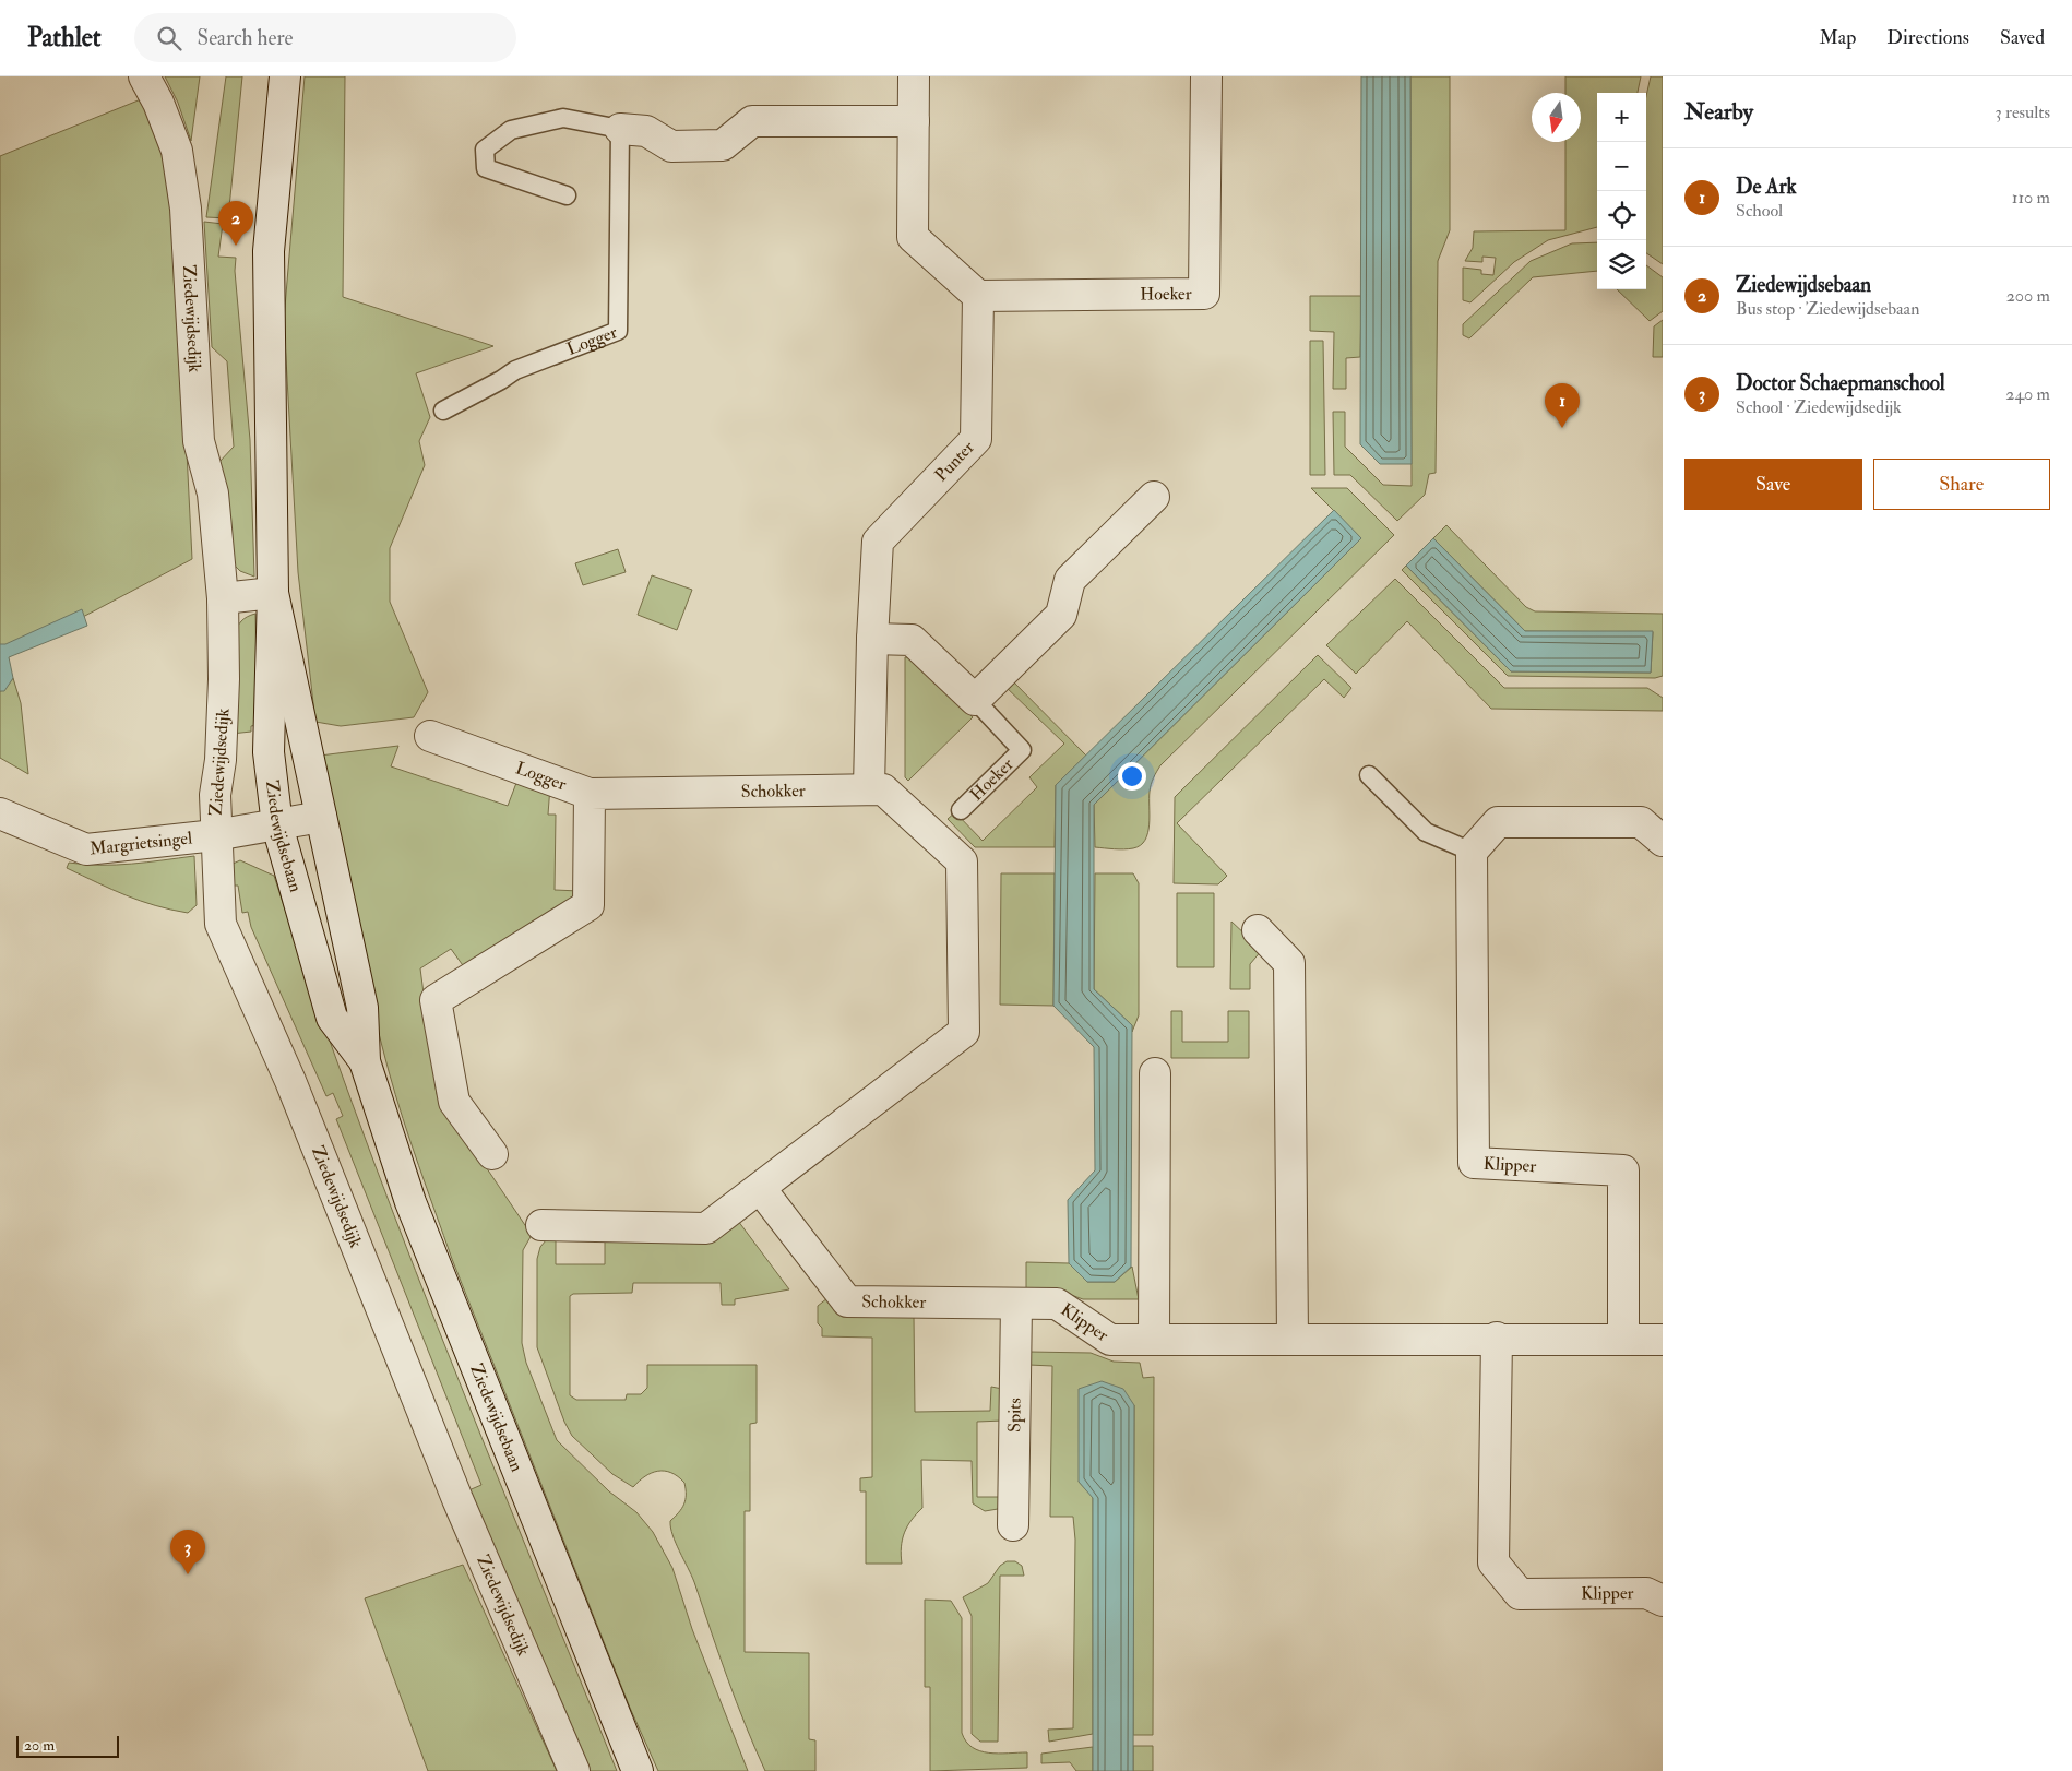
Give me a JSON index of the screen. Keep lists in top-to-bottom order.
{
  "streets": {
    "street": [
      "Hoeker",
      "Ziedewijdsedijk",
      "Logger",
      "Punter",
      "Schokker",
      "Ziedewijdsebaan",
      "Margrietsingel",
      "Klipper",
      "Spits"
    ]
  },
  "crossings": [
    ["Hoeker", "Punter"],
    ["Ziedewijdsedijk", "Margrietsingel"],
    ["Logger", "Schokker"],
    ["Punter", "Schokker"],
    ["Schokker", "Klipper"],
    ["Schokker", "Spits"],
    ["Ziedewijdsebaan", "Margrietsingel"],
    ["Klipper", "Spits"]
  ],
  "scale_bar": "20 m",
  "north": "bottom",
  "page": {
    "header": "Pathlet",
    "search": "Search here",
    "nav": ["Map", "Directions", "Saved"],
    "heading": ["Nearby", "3 results"],
    "map_buttons": ["+", "−"],
    "list": [
      {
        "mark": "1",
        "name": "De Ark",
        "note": "School",
        "value": "110 m"
      },
      {
        "mark": "2",
        "name": "Ziedewijdsebaan",
        "note": "Bus stop · Ziedewijdsebaan",
        "value": "200 m"
      },
      {
        "mark": "3",
        "name": "Doctor Schaepmanschool",
        "note": "School · Ziedewijdsedijk",
        "value": "240 m"
      }
    ],
    "pins": ["2", "1", "3"],
    "buttons": ["Save", "Share"],
    "scale": "20 m"
  }
}
